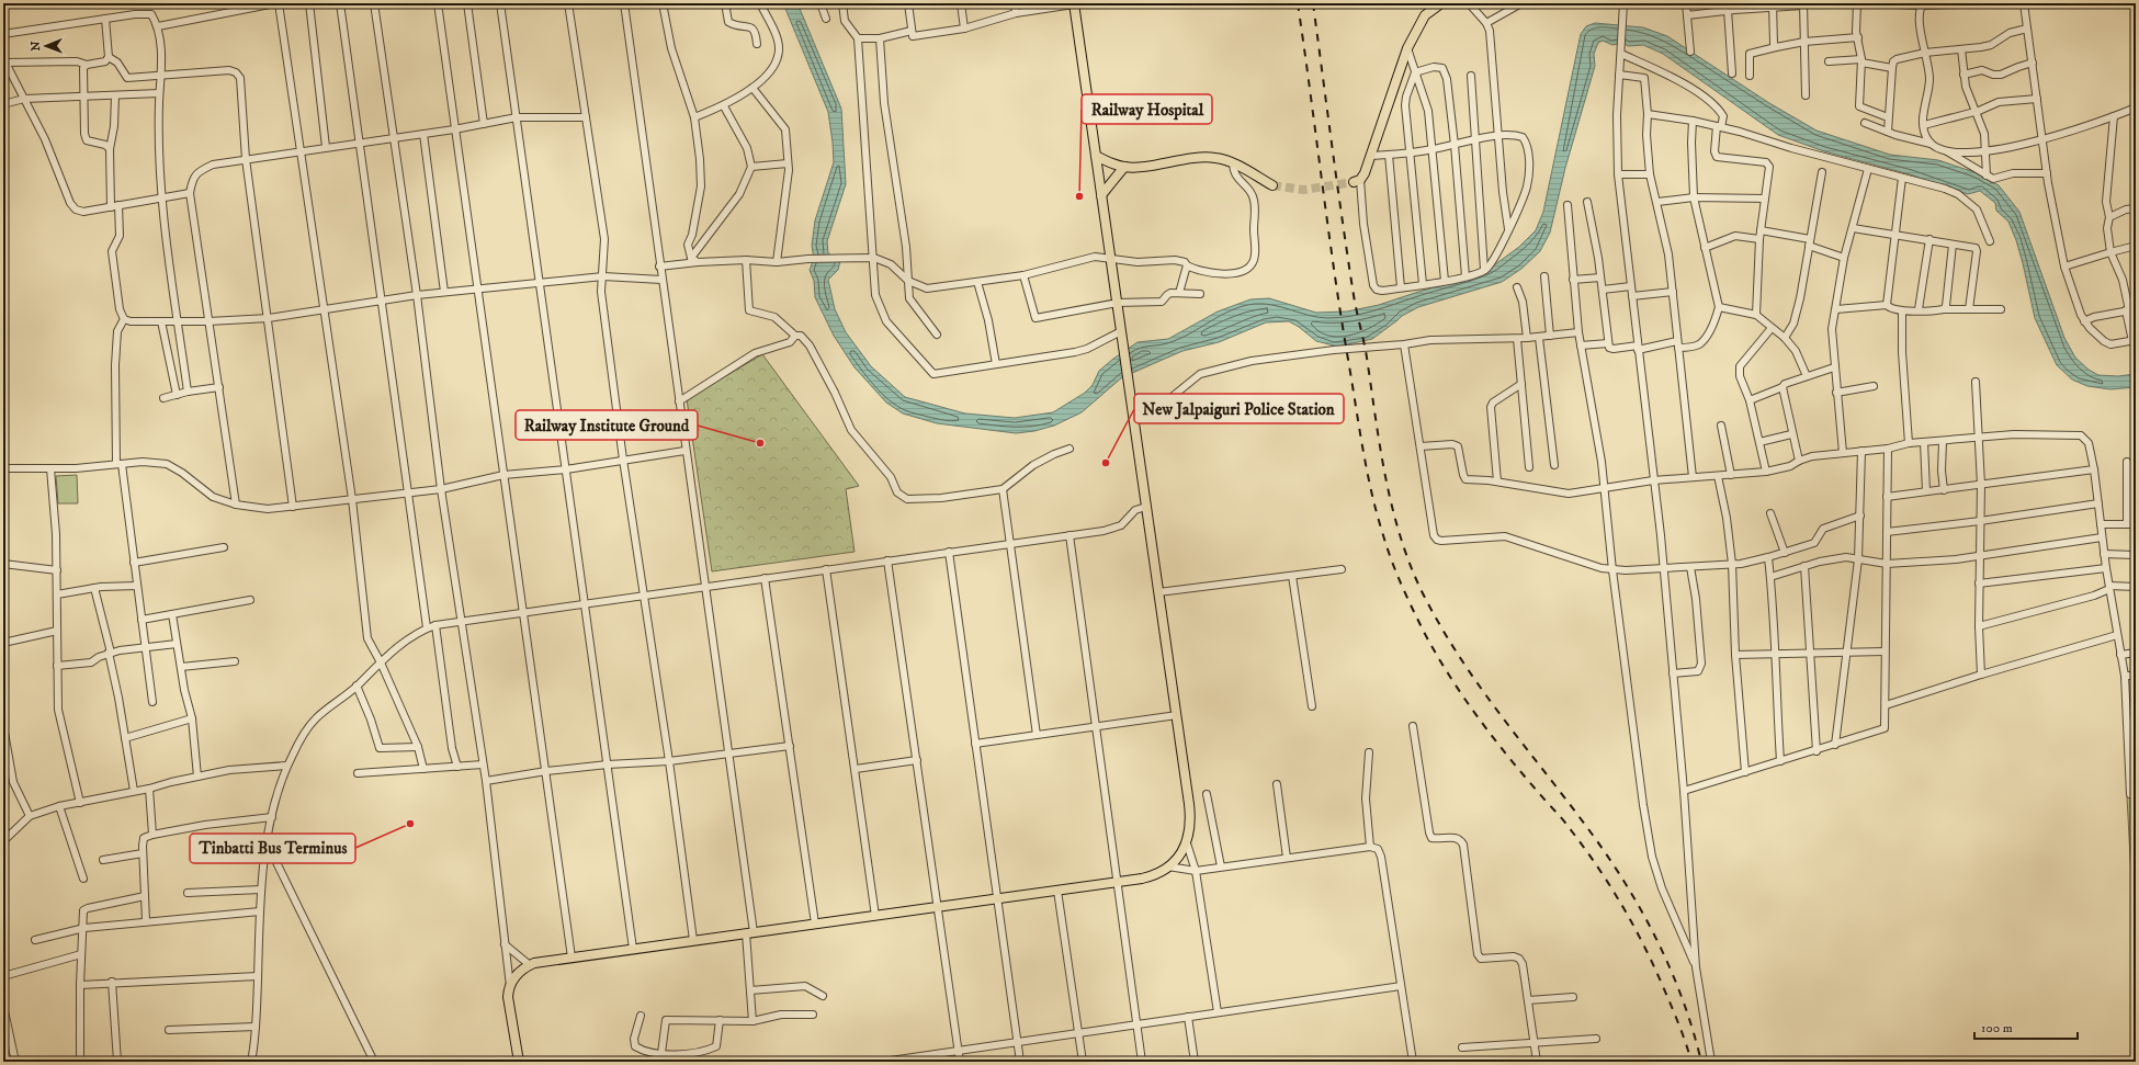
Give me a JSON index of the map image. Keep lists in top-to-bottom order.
{
  "places": [
    "Railway Hospital",
    "Railway Institute Ground",
    "New Jalpaiguri Police Station",
    "Tinbatti Bus Terminus"
  ],
  "scale_bar": "100 m",
  "north": "left"
}
